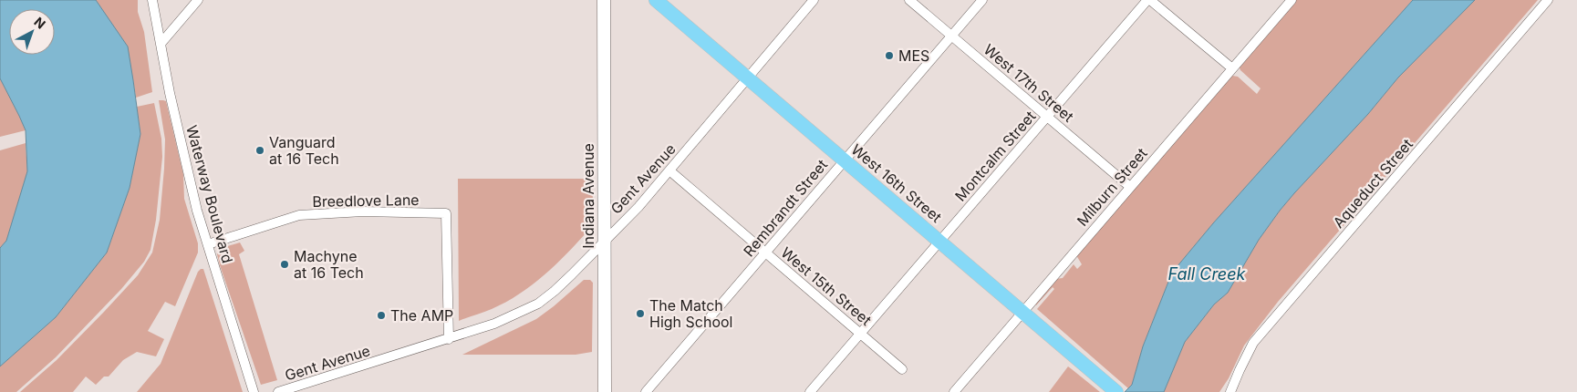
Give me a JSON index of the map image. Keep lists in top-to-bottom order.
{
  "streets": {
    "main road": ["West 16th Street", "Indiana Avenue"],
    "street": [
      "West 17th Street",
      "Montcalm Street",
      "Gent Avenue",
      "Aqueduct Street",
      "Milburn Street",
      "Waterway Boulevard",
      "Breedlove Lane",
      "Rembrandt Street",
      "West 15th Street"
    ]
  },
  "crossings": [
    ["West 17th Street", "Montcalm Street"],
    ["West 17th Street", "Milburn Street"],
    ["West 17th Street", "Rembrandt Street"],
    ["Montcalm Street", "West 16th Street"],
    ["Montcalm Street", "West 15th Street"],
    ["Gent Avenue", "West 16th Street"],
    ["Gent Avenue", "Indiana Avenue"],
    ["Gent Avenue", "Breedlove Lane"],
    ["Gent Avenue", "West 15th Street"],
    ["West 16th Street", "Milburn Street"],
    ["West 16th Street", "Rembrandt Street"],
    ["Waterway Boulevard", "Breedlove Lane"],
    ["Rembrandt Street", "West 15th Street"]
  ],
  "water": ["Fall Creek"],
  "places": [
    "MES",
    "Vanguard at 16 Tech",
    "Machyne at 16 Tech",
    "The Match High School",
    "The AMP"
  ],
  "north": "top right"
}
